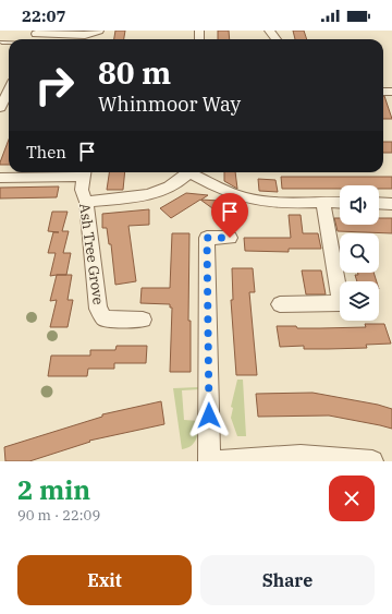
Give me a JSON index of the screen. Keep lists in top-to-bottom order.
{
  "streets": {
    "street": ["Ash Tree Grove"]
  },
  "page": {
    "status": "22:07",
    "turn": ["80 m", "Whinmoor Way"],
    "then": "Then",
    "heading": ["2 min", "90 m · 22:09"],
    "buttons": ["Exit", "Share"]
  }
}
